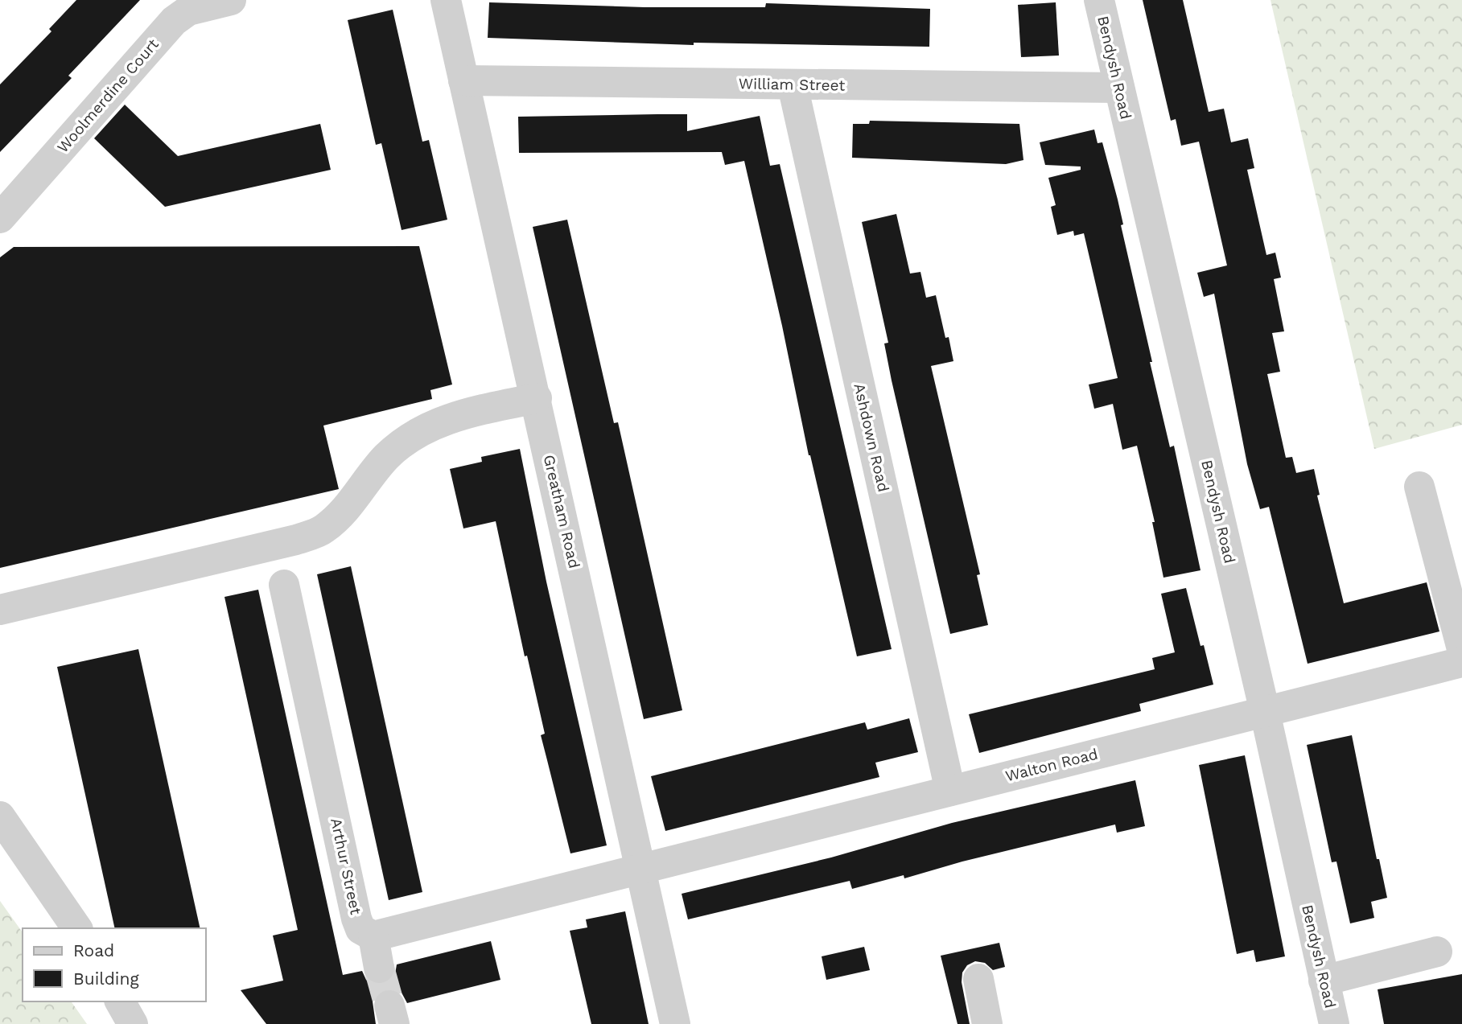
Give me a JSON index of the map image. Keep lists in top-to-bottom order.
{
  "streets": {
    "street": [
      "Bendysh Road",
      "William Street",
      "Woolmerdine Court",
      "Ashdown Road",
      "Greatham Road",
      "Walton Road",
      "Arthur Street"
    ]
  },
  "crossings": [
    ["Bendysh Road", "William Street"],
    ["Bendysh Road", "Walton Road"],
    ["William Street", "Ashdown Road"],
    ["William Street", "Greatham Road"],
    ["Ashdown Road", "Walton Road"],
    ["Greatham Road", "Walton Road"]
  ],
  "legend": ["Road", "Building"]
}
